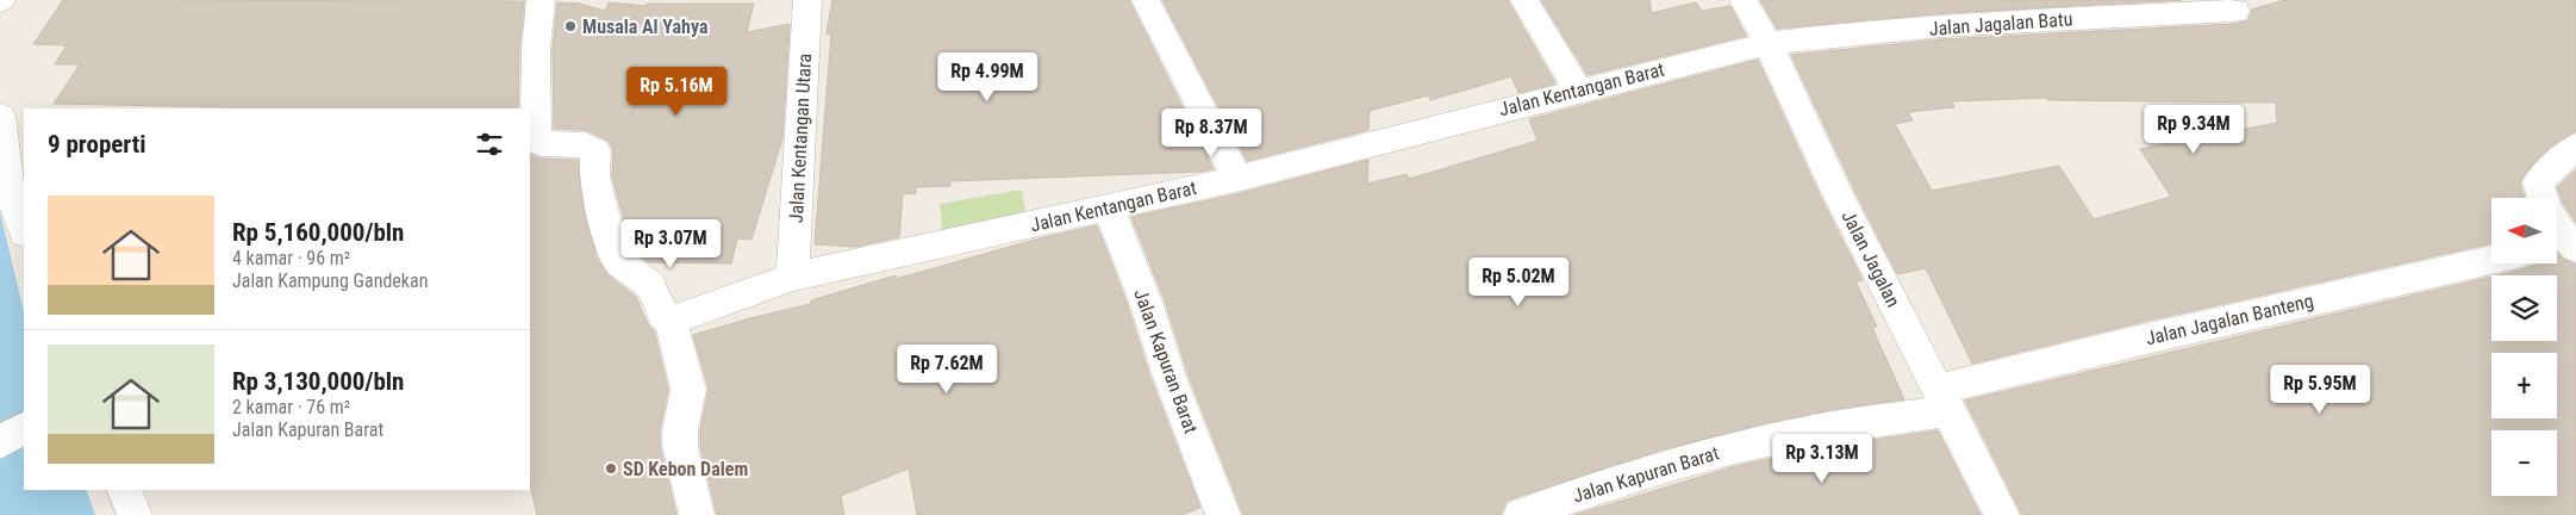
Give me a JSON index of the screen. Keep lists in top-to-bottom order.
{
  "streets": {
    "street": [
      "Jalan Jagalan Batu",
      "Jalan Kentangan Barat",
      "Jalan Kentangan Utara",
      "Jalan Jagalan",
      "Jalan Jagalan Banteng",
      "Jalan Kapuran Barat"
    ]
  },
  "crossings": [
    ["Jalan Jagalan Batu", "Jalan Kentangan Barat"],
    ["Jalan Jagalan Batu", "Jalan Jagalan"],
    ["Jalan Kentangan Barat", "Jalan Kentangan Utara"],
    ["Jalan Kentangan Barat", "Jalan Jagalan"],
    ["Jalan Kentangan Barat", "Jalan Kapuran Barat"],
    ["Jalan Jagalan", "Jalan Jagalan Banteng"],
    ["Jalan Jagalan", "Jalan Kapuran Barat"],
    ["Jalan Jagalan Banteng", "Jalan Kapuran Barat"]
  ],
  "places": ["Musala Al Yahya", "SD Kebon Dalem"],
  "north": "left",
  "page": {
    "price": [
      "Rp 4.99M",
      "Rp 5.16M",
      "Rp 9.34M",
      "Rp 8.37M",
      "Rp 3.07M",
      "Rp 5.02M",
      "Rp 7.62M",
      "Rp 5.95M",
      "Rp 3.13M"
    ],
    "heading": "9 properti",
    "list": [
      {
        "name": "Rp 5,160,000/bln",
        "note": "4 kamar · 96 m² · Jalan Kampung Gandekan"
      },
      {
        "name": "Rp 3,130,000/bln",
        "note": "2 kamar · 76 m² · Jalan Kapuran Barat"
      }
    ],
    "map_buttons": ["+", "−"]
  }
}
